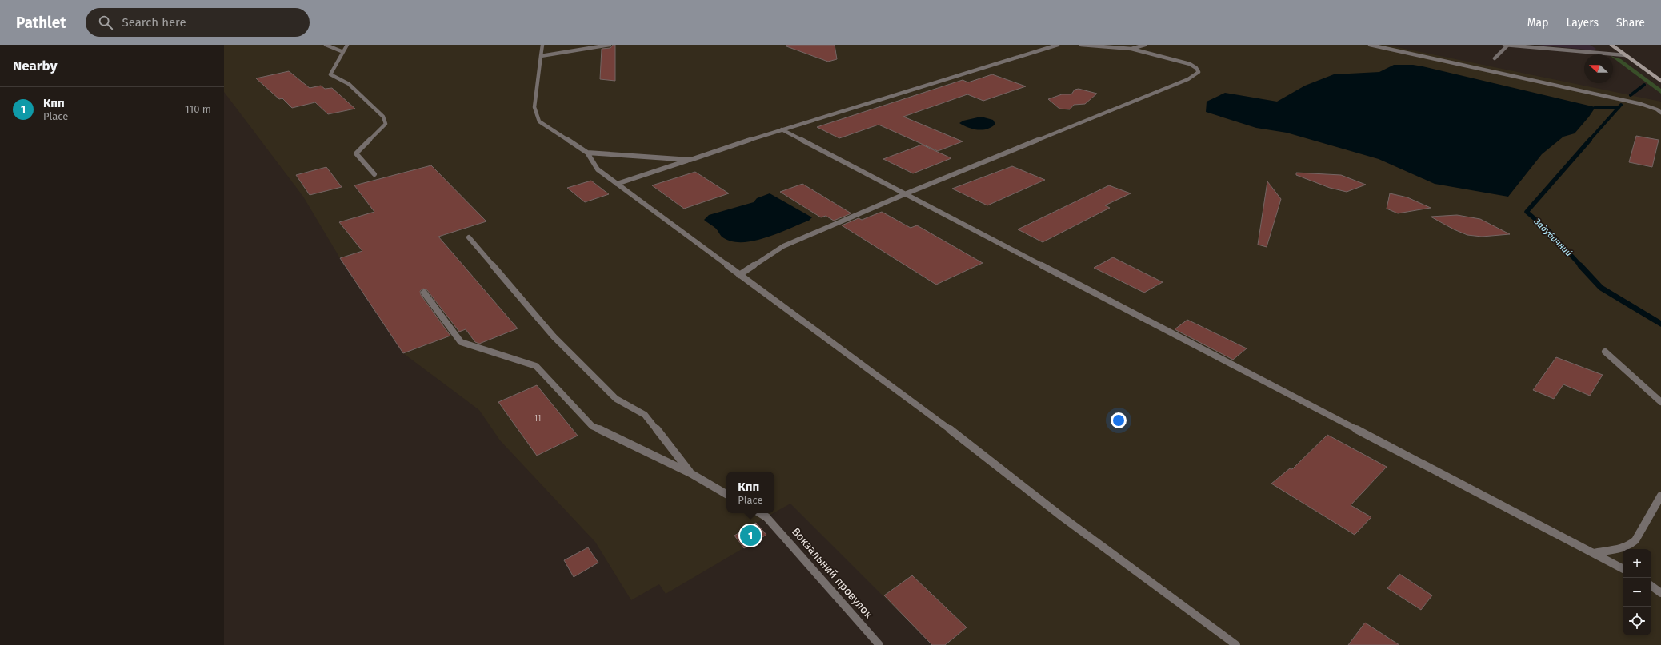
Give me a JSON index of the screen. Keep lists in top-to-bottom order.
{
  "streets": {
    "street": ["Вокзальний провулок"]
  },
  "water": ["Задубичний"],
  "house_numbers": ["11"],
  "north": "left",
  "page": {
    "header": "Pathlet",
    "search": "Search here",
    "nav": ["Map", "Layers", "Share"],
    "heading": "Nearby",
    "list": [
      {
        "mark": "1",
        "name": "Кпп",
        "note": "Place",
        "value": "110 m"
      }
    ],
    "popup": ["Кпп", "Place"],
    "pins": "1",
    "map_buttons": ["+", "−"]
  }
}
